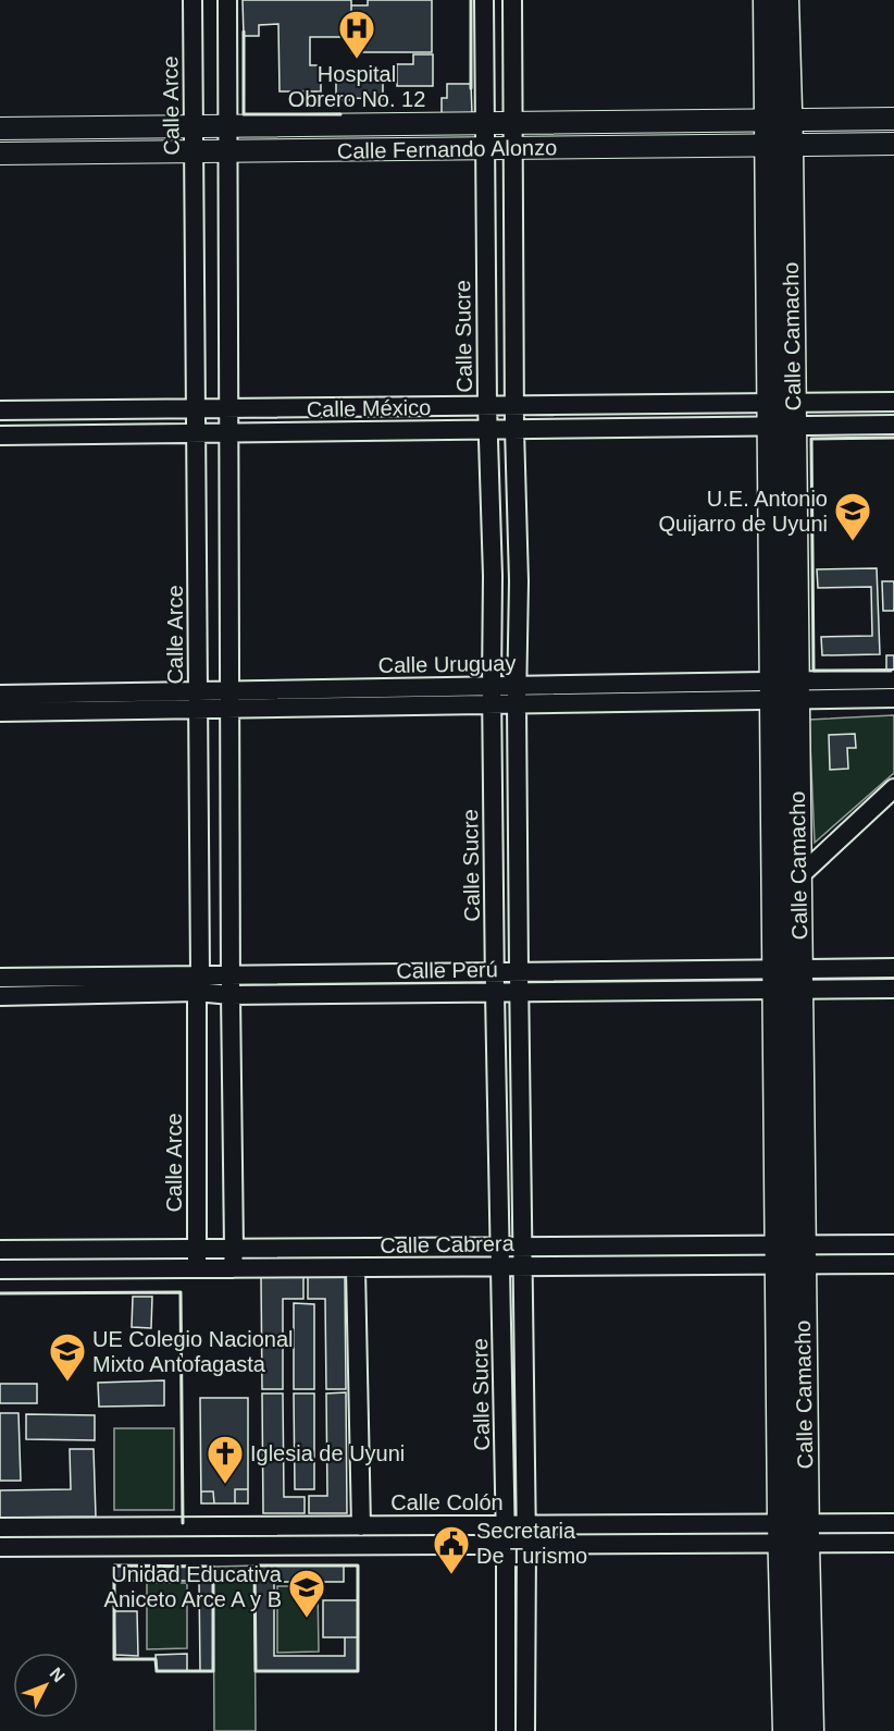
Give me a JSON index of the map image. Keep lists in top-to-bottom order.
{
  "streets": {
    "highway": ["Calle Camacho"],
    "main road": ["Calle Fernando Alonzo"],
    "street": [
      "Calle Arce",
      "Calle Sucre",
      "Calle México",
      "Calle Uruguay",
      "Calle Perú",
      "Calle Cabrera",
      "Calle Colón"
    ]
  },
  "crossings": [
    ["Calle Arce", "Calle Fernando Alonzo"],
    ["Calle Arce", "Calle México"],
    ["Calle Arce", "Calle Uruguay"],
    ["Calle Arce", "Calle Perú"],
    ["Calle Arce", "Calle Cabrera"],
    ["Calle Fernando Alonzo", "Calle Sucre"],
    ["Calle Fernando Alonzo", "Calle Camacho"],
    ["Calle Sucre", "Calle México"],
    ["Calle Sucre", "Calle Uruguay"],
    ["Calle Sucre", "Calle Perú"],
    ["Calle Sucre", "Calle Cabrera"],
    ["Calle Sucre", "Calle Colón"],
    ["Calle Camacho", "Calle México"],
    ["Calle Camacho", "Calle Uruguay"],
    ["Calle Camacho", "Calle Perú"],
    ["Calle Camacho", "Calle Cabrera"],
    ["Calle Camacho", "Calle Colón"]
  ],
  "places": {
    "hospital": ["Hospital Obrero No. 12"],
    "school or university": ["U.E. Antonio Quijarro de Uyuni", "UE Colegio Nacional Mixto Antofagasta", "Unidad Educativa Aniceto Arce A y B"],
    "church": ["Iglesia de Uyuni"],
    "public building": ["Secretaria De Turismo"]
  },
  "north": "top right"
}
